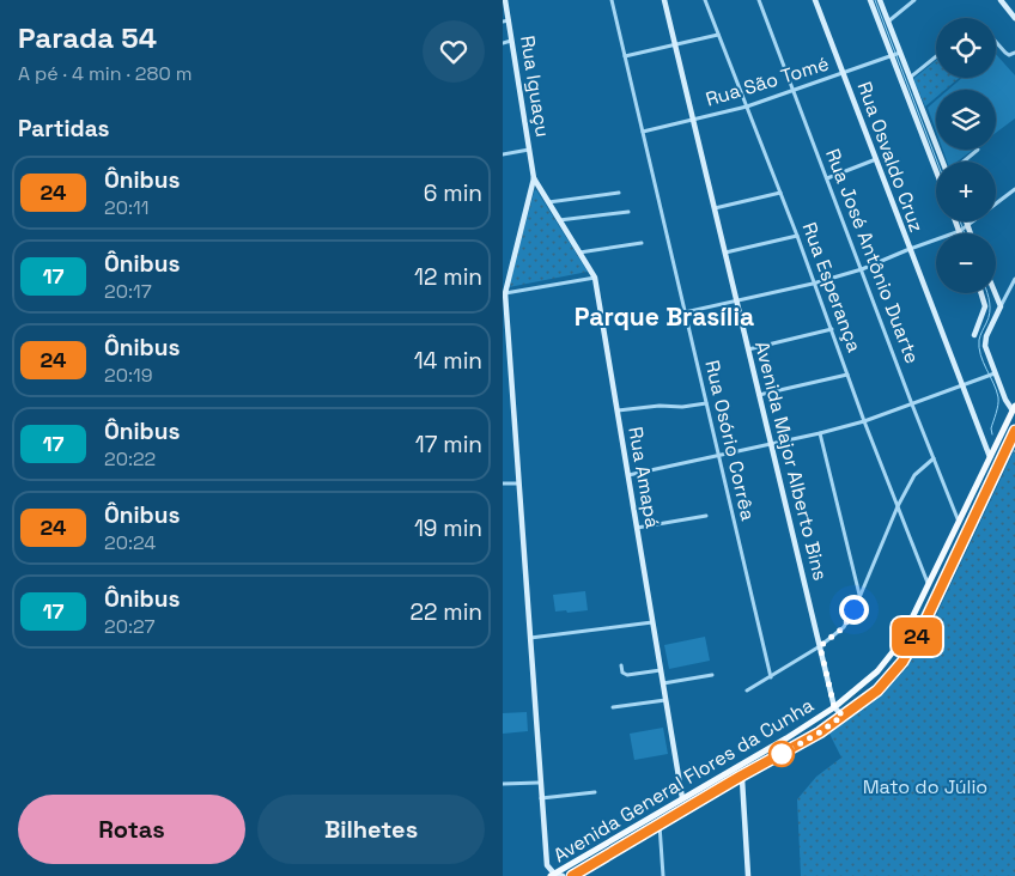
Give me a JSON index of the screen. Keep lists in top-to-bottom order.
{
  "streets": {
    "main road": ["Avenida General Flores da Cunha"],
    "street": [
      "Rua São Tomé",
      "Rua Iguaçu",
      "Rua Osvaldo Cruz",
      "Rua José Antônio Duarte",
      "Rua Esperança",
      "Rua Osório Corrêa",
      "Avenida Major Alberto Bins",
      "Rua Amapá"
    ]
  },
  "crossings": [
    ["Rua São Tomé", "Rua Osvaldo Cruz"],
    ["Rua São Tomé", "Rua José Antônio Duarte"],
    ["Rua São Tomé", "Rua Esperança"],
    ["Rua São Tomé", "Rua Osório Corrêa"],
    ["Rua São Tomé", "Avenida Major Alberto Bins"],
    ["Rua Iguaçu", "Rua Amapá"],
    ["Rua Osvaldo Cruz", "Avenida General Flores da Cunha"],
    ["Rua José Antônio Duarte", "Avenida General Flores da Cunha"],
    ["Rua Esperança", "Avenida General Flores da Cunha"],
    ["Avenida Major Alberto Bins", "Avenida General Flores da Cunha"],
    ["Rua Amapá", "Avenida General Flores da Cunha"]
  ],
  "districts": ["Parque Brasília"],
  "parks": ["Mato do Júlio"],
  "lines": ["bus line 24"],
  "page": {
    "heading": [
      ["Parada 54", "A pé · 4 min · 280 m"],
      "Partidas"
    ],
    "on_map": "24",
    "map_buttons": ["+", "−"],
    "list": [
      {
        "mark": "24",
        "name": "Ônibus",
        "note": "20:11",
        "value": "6 min"
      },
      {
        "mark": "17",
        "name": "Ônibus",
        "note": "20:17",
        "value": "12 min"
      },
      {
        "mark": "24",
        "name": "Ônibus",
        "note": "20:19",
        "value": "14 min"
      },
      {
        "mark": "17",
        "name": "Ônibus",
        "note": "20:22",
        "value": "17 min"
      },
      {
        "mark": "24",
        "name": "Ônibus",
        "note": "20:24",
        "value": "19 min"
      },
      {
        "mark": "17",
        "name": "Ônibus",
        "note": "20:27",
        "value": "22 min"
      }
    ],
    "buttons": ["Rotas", "Bilhetes"]
  }
}
